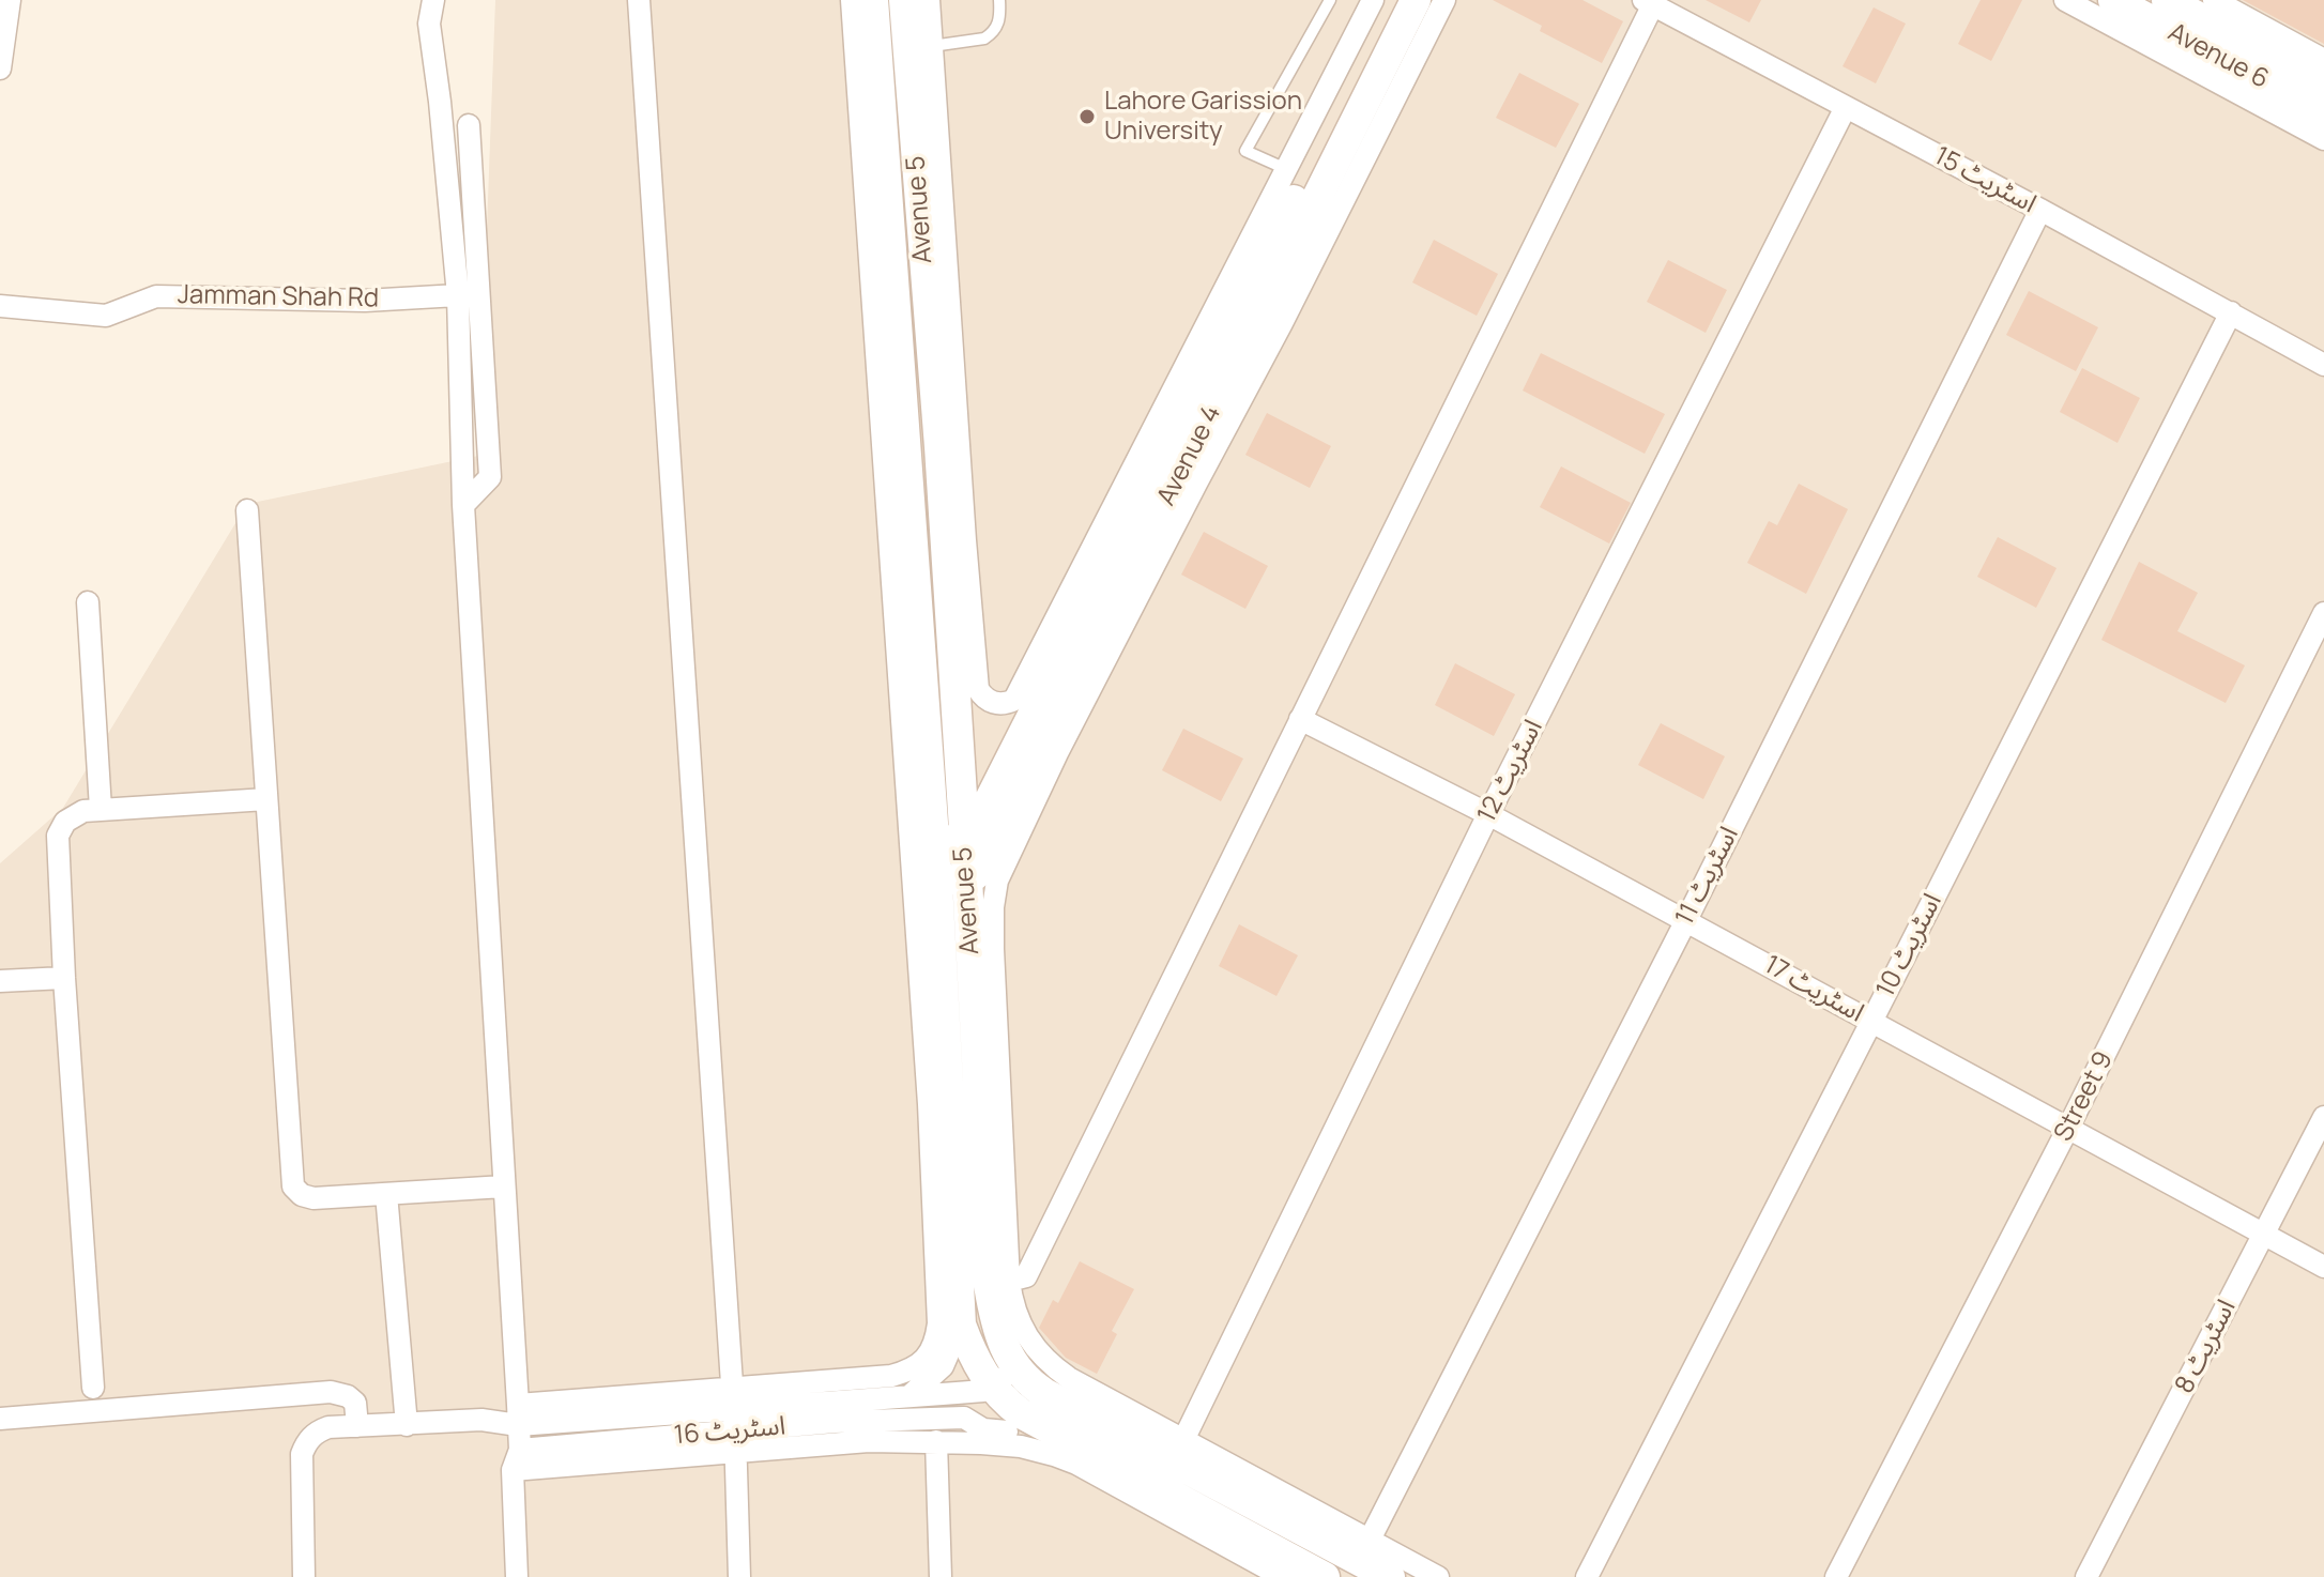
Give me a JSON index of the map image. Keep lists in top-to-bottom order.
{
  "streets": {
    "main road": ["Avenue 6", "Avenue 5", "Avenue 4"],
    "street": [
      "اسٹریٹ 15",
      "Jamman Shah Rd",
      "اسٹریٹ 12",
      "اسٹریٹ 11",
      "اسٹریٹ 10",
      "اسٹریٹ 17",
      "Street 9",
      "اسٹریٹ 8",
      "اسٹریٹ 16"
    ]
  },
  "crossings": [
    ["اسٹریٹ 15", "اسٹریٹ 12"],
    ["اسٹریٹ 15", "اسٹریٹ 11"],
    ["اسٹریٹ 15", "اسٹریٹ 10"],
    ["Avenue 5", "Avenue 4"],
    ["Avenue 5", "اسٹریٹ 16"],
    ["اسٹریٹ 12", "اسٹریٹ 17"],
    ["اسٹریٹ 11", "اسٹریٹ 17"],
    ["اسٹریٹ 10", "اسٹریٹ 17"],
    ["اسٹریٹ 17", "Street 9"],
    ["اسٹریٹ 17", "اسٹریٹ 8"]
  ],
  "places": ["Lahore Garission University"]
}
